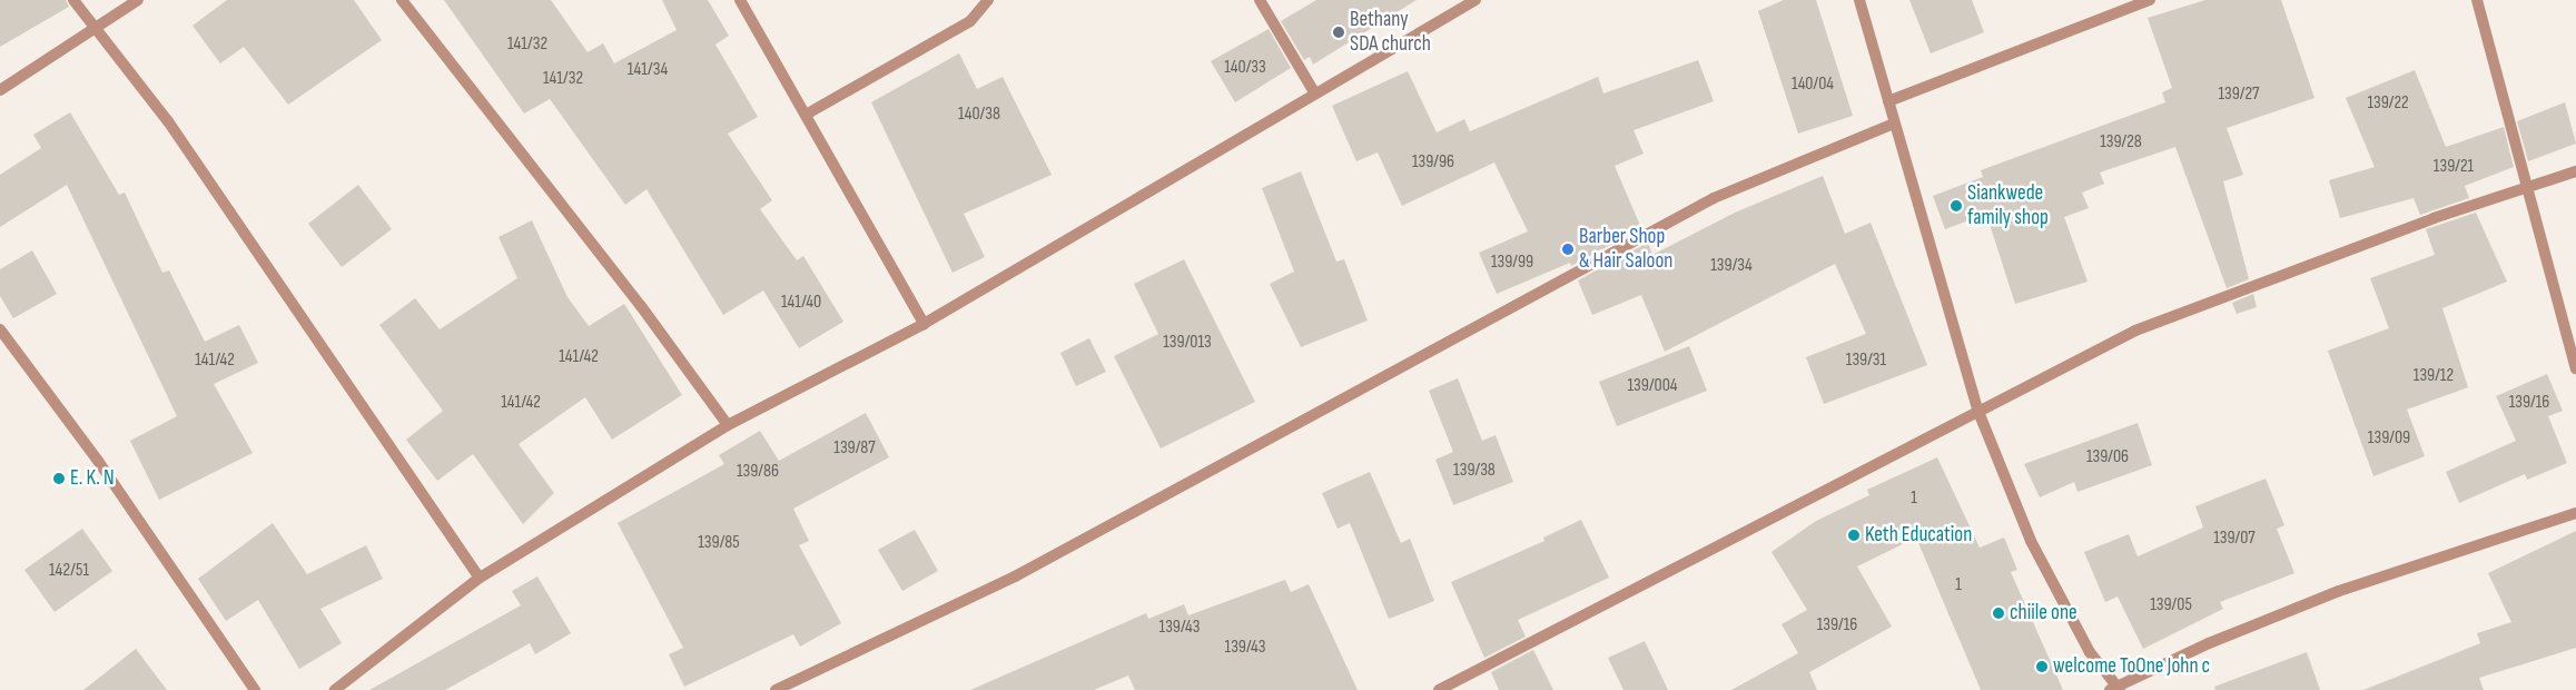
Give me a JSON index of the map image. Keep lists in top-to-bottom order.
{
  "places": [
    "Bethany SDA church",
    "Siankwede family shop",
    "Barber Shop & Hair Saloon",
    "E. K. N",
    "Keth Education",
    "chiile one",
    "welcome ToOne John c"
  ],
  "house_numbers": [
    "141/32",
    "140/33",
    "141/34",
    "141/32",
    "140/04",
    "139/27",
    "139/22",
    "140/38",
    "139/28",
    "139/96",
    "139/21",
    "139/99",
    "139/34",
    "141/40",
    "139/013",
    "141/42",
    "141/42",
    "139/31",
    "139/12",
    "139/004",
    "141/42",
    "139/16",
    "139/09",
    "139/87",
    "139/06",
    "139/38",
    "139/86",
    "1",
    "139/07",
    "139/85",
    "142/51",
    "1",
    "139/05",
    "139/16",
    "139/43",
    "139/43"
  ]
}
